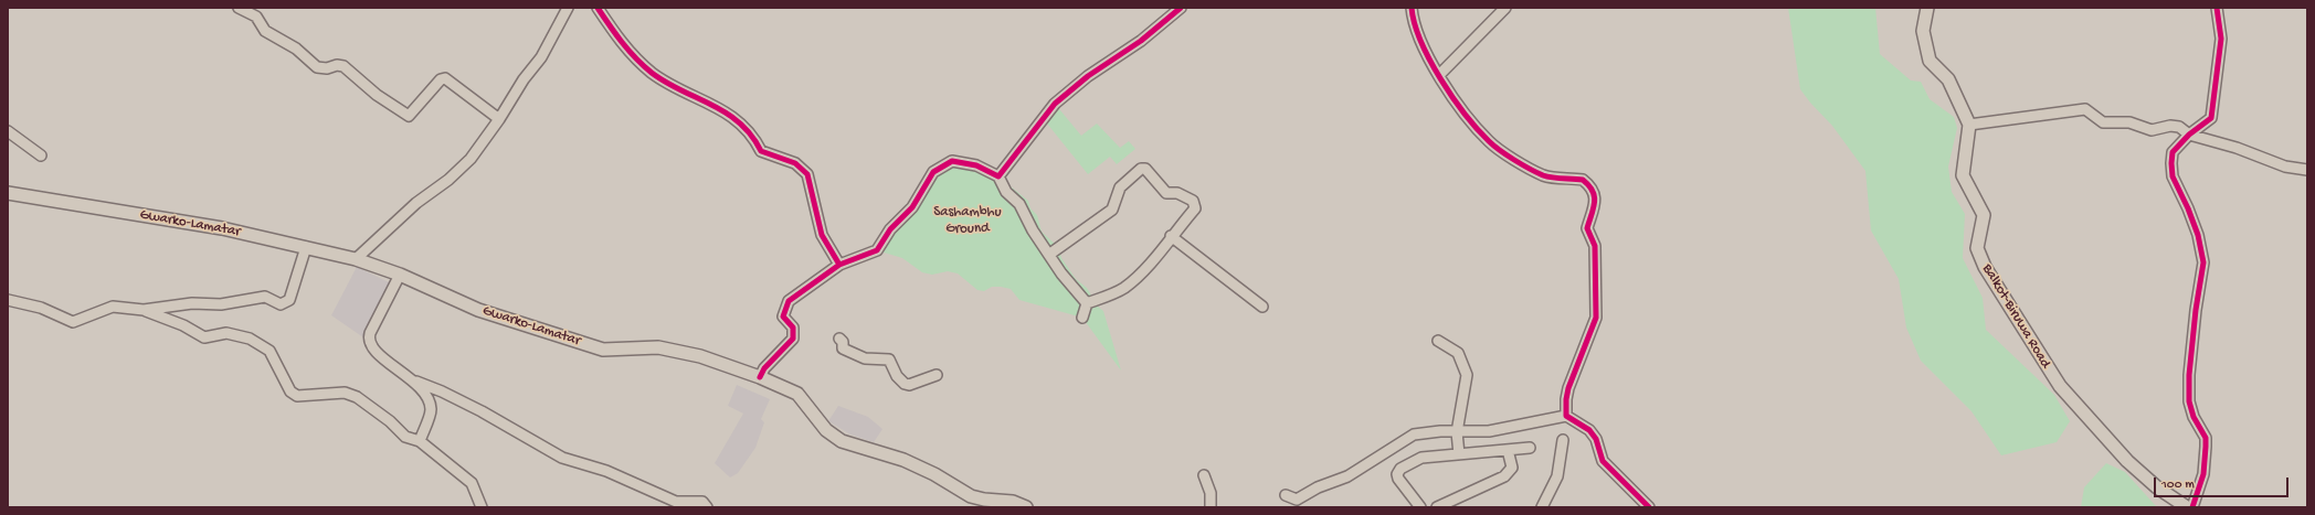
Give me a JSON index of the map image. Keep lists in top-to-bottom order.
{
  "streets": {
    "main road": ["Gwarko-Lamatar", "Balkot-Biruwa Road"]
  },
  "parks": ["Sashambhu Ground"],
  "scale_bar": "100 m"
}
